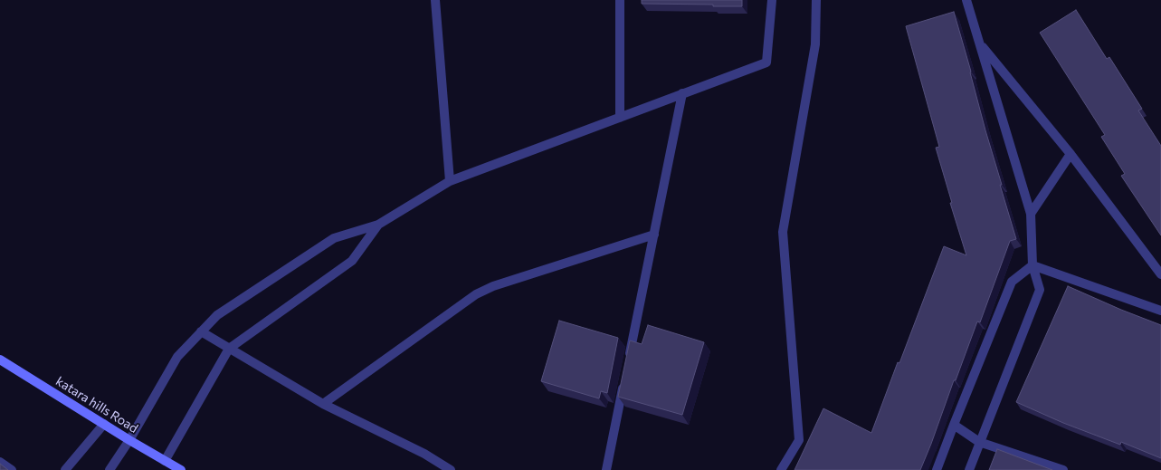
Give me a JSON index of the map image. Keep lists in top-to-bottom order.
{
  "streets": {
    "main road": ["katara hills Road"]
  }
}
